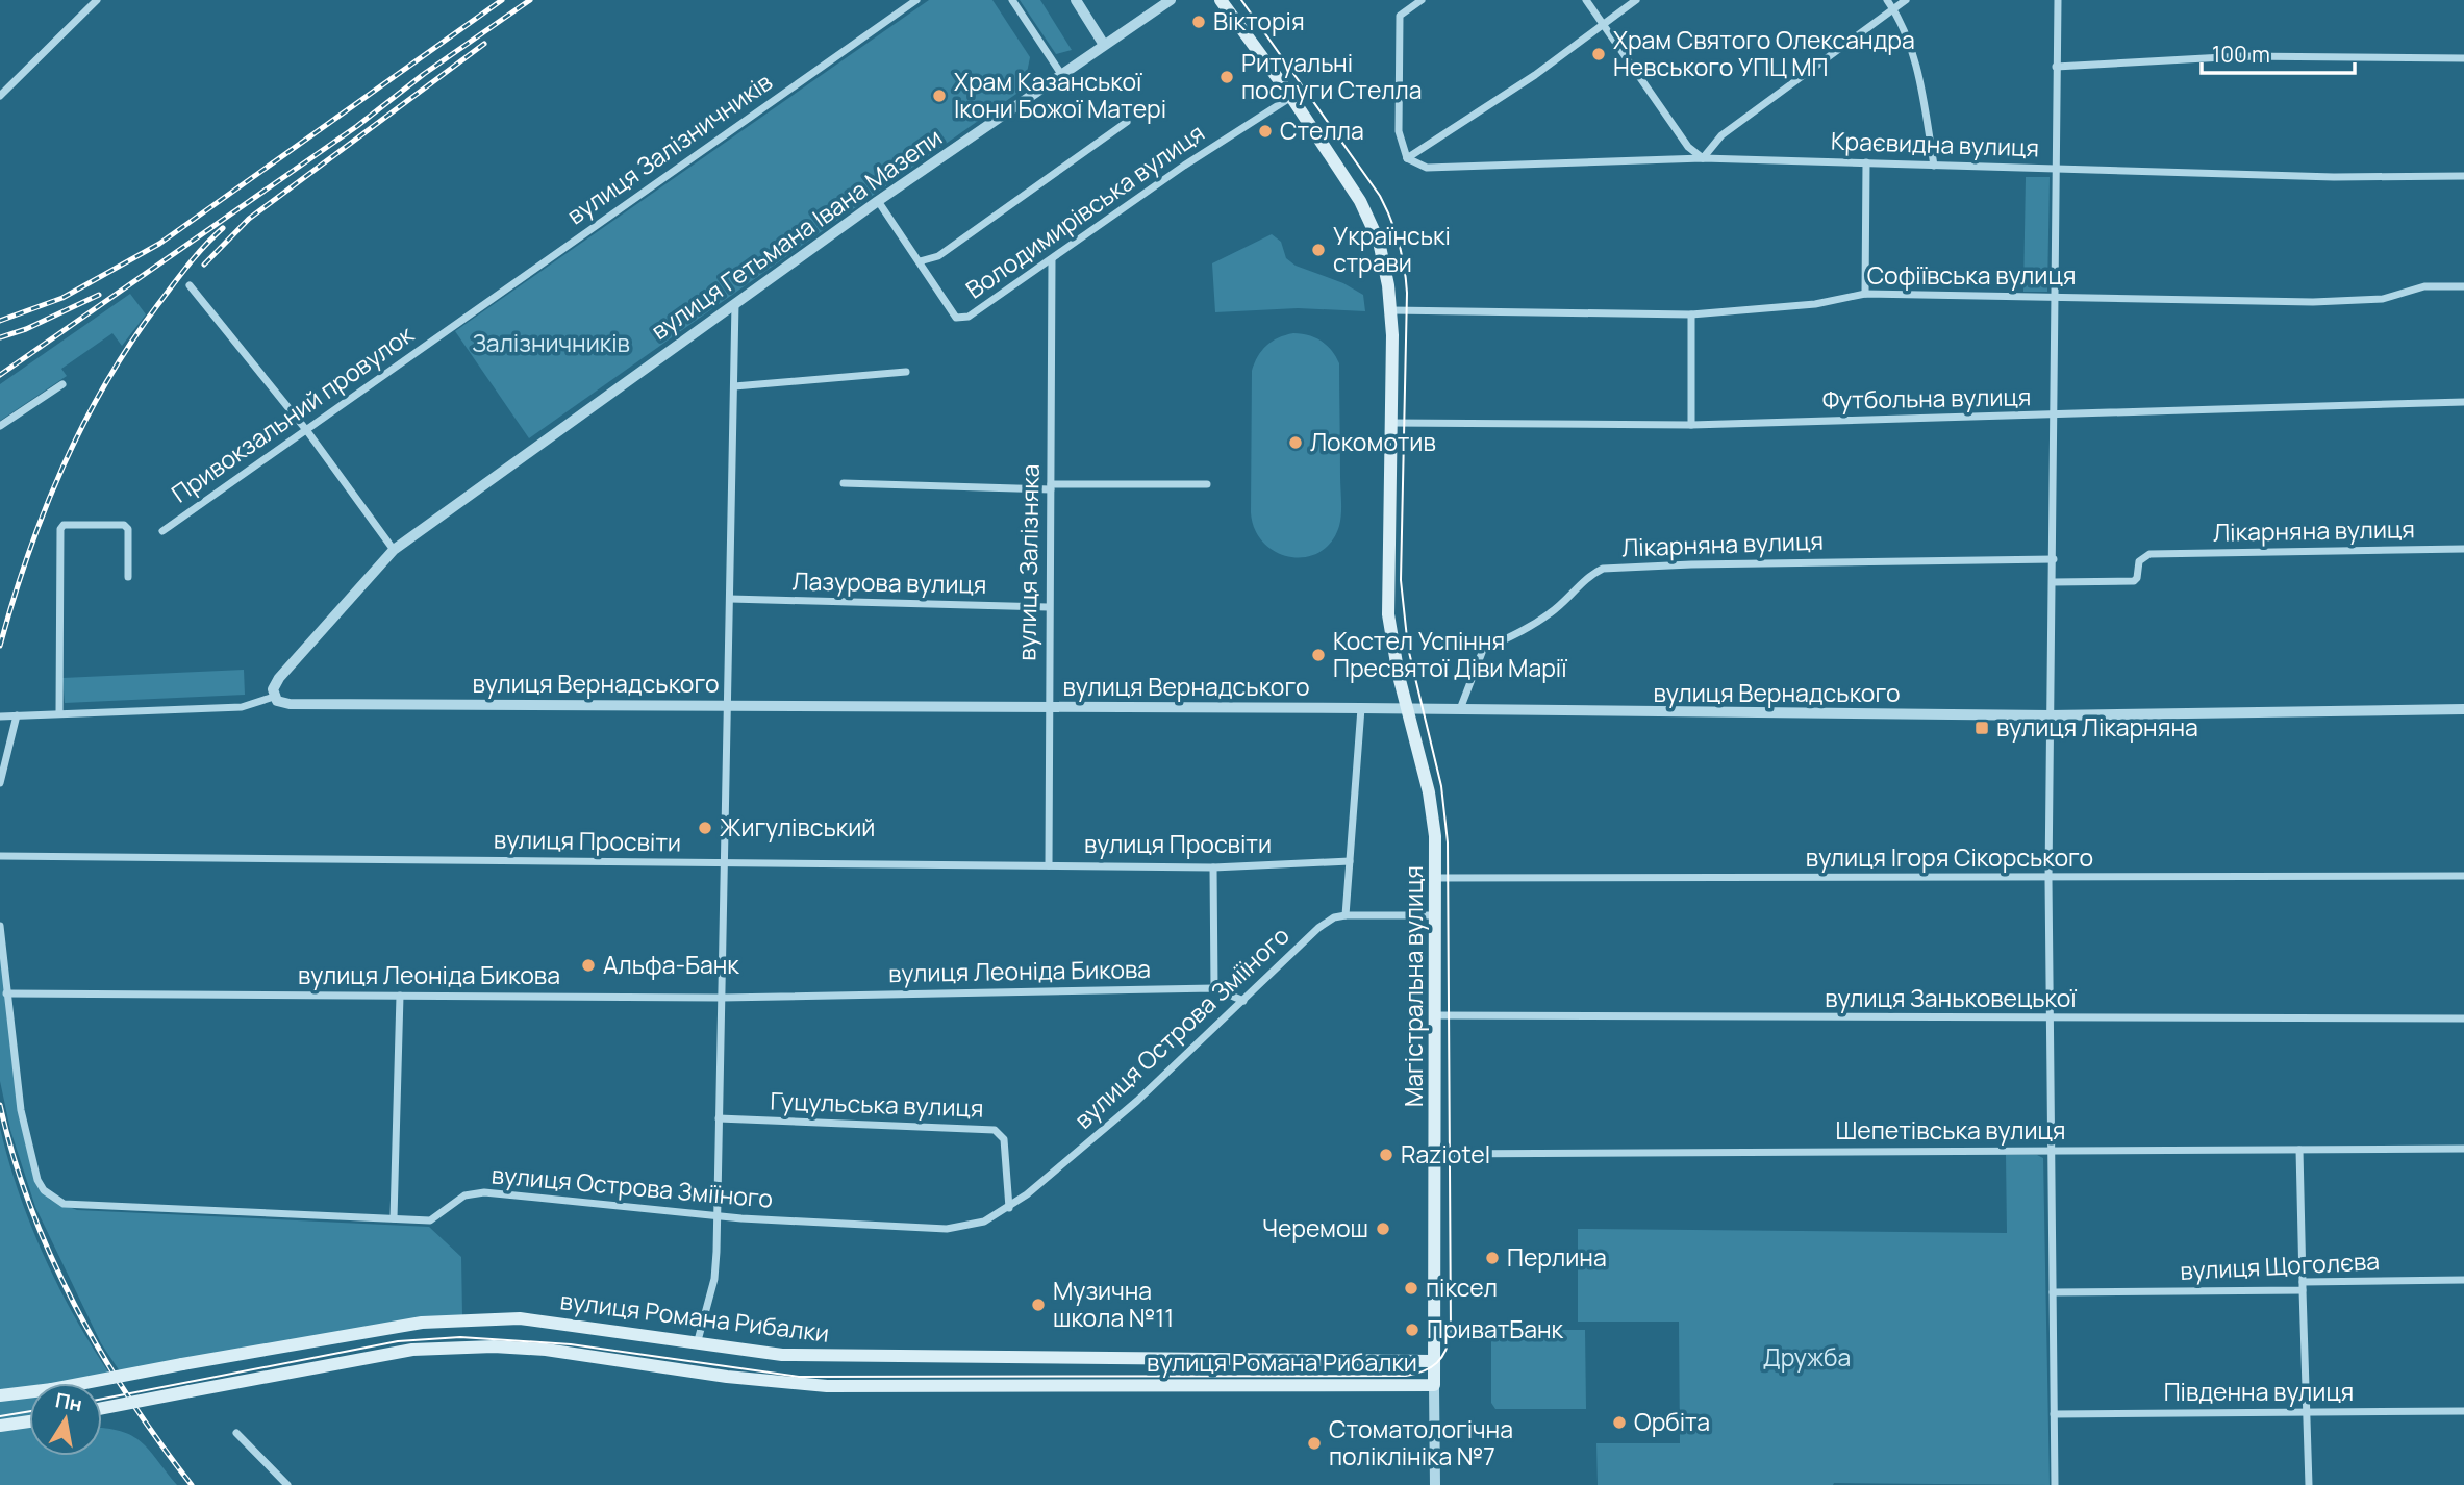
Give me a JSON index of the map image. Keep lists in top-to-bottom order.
{
  "streets": {
    "main road": ["Магістральна вулиця", "вулиця Романа Рибалки"],
    "street": [
      "Краєвидна вулиця",
      "вулиця Залізничників",
      "Володимирівська вулиця",
      "вулиця Гетьмана Івана Мазепи",
      "Софіївська вулиця",
      "Футбольна вулиця",
      "Привокзальний провулок",
      "Лікарняна вулиця",
      "вулиця Залізняка",
      "Лазурова вулиця",
      "вулиця Вернадського",
      "вулиця Просвіти",
      "вулиця Ігоря Сікорського",
      "вулиця Леоніда Бикова",
      "вулиця Заньковецької",
      "вулиця Острова Зміїного",
      "Гуцульська вулиця",
      "Шепетівська вулиця",
      "вулиця Щоголєва",
      "Південна вулиця"
    ]
  },
  "crossings": [
    ["вулиця Залізничників", "Привокзальний провулок"],
    ["Володимирівська вулиця", "вулиця Залізняка"],
    ["Володимирівська вулиця", "Магістральна вулиця"],
    ["вулиця Гетьмана Івана Мазепи", "вулиця Вернадського"],
    ["Софіївська вулиця", "Магістральна вулиця"],
    ["Футбольна вулиця", "Магістральна вулиця"],
    ["Лікарняна вулиця", "вулиця Вернадського"],
    ["вулиця Залізняка", "Лазурова вулиця"],
    ["вулиця Залізняка", "вулиця Вернадського"],
    ["вулиця Залізняка", "вулиця Просвіти"],
    ["вулиця Вернадського", "Магістральна вулиця"],
    ["вулиця Ігоря Сікорського", "Магістральна вулиця"],
    ["вулиця Леоніда Бикова", "вулиця Острова Зміїного"],
    ["Магістральна вулиця", "вулиця Заньковецької"],
    ["Магістральна вулиця", "Шепетівська вулиця"],
    ["Магістральна вулиця", "вулиця Романа Рибалки"],
    ["вулиця Острова Зміїного", "Гуцульська вулиця"]
  ],
  "parks": ["Залізничників", "Дружба"],
  "places": {
    "other": [
      "Вікторія",
      "Храм Святого Олександра Невського УПЦ МП",
      "Ритуальні послуги Стелла",
      "Храм Казанської Ікони Божої Матері",
      "Стелла",
      "Українські страви",
      "Локомотив",
      "Костел Успіння Пресвятої Діви Марії",
      "Жигулівський",
      "Альфа-Банк",
      "Raziotel",
      "Черемош",
      "Перлина",
      "піксел",
      "Музична школа №11",
      "ПриватБанк",
      "Орбіта",
      "Стоматологічна поліклініка №7"
    ],
    "transit": ["вулиця Лікарняна"]
  },
  "scale_bar": "100 m",
  "north": "top"
}
